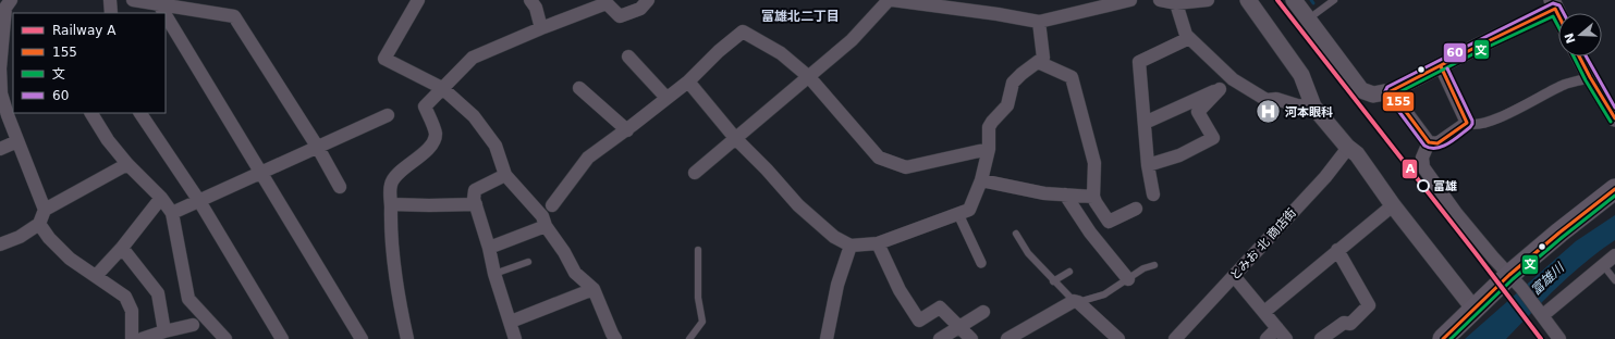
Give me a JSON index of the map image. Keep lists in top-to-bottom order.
{
  "streets": {
    "street": ["とみお 北 商店街"]
  },
  "districts": ["富雄北二丁目"],
  "water": ["富雄川"],
  "places": {
    "hospital": ["河本眼科"],
    "other": ["富雄"]
  },
  "lines": [
    "rail line A",
    "transit line 60",
    "transit line 155",
    "transit line 文"
  ],
  "legend": [
    "Railway A",
    "155",
    "文",
    "60"
  ],
  "north": "left"
}
